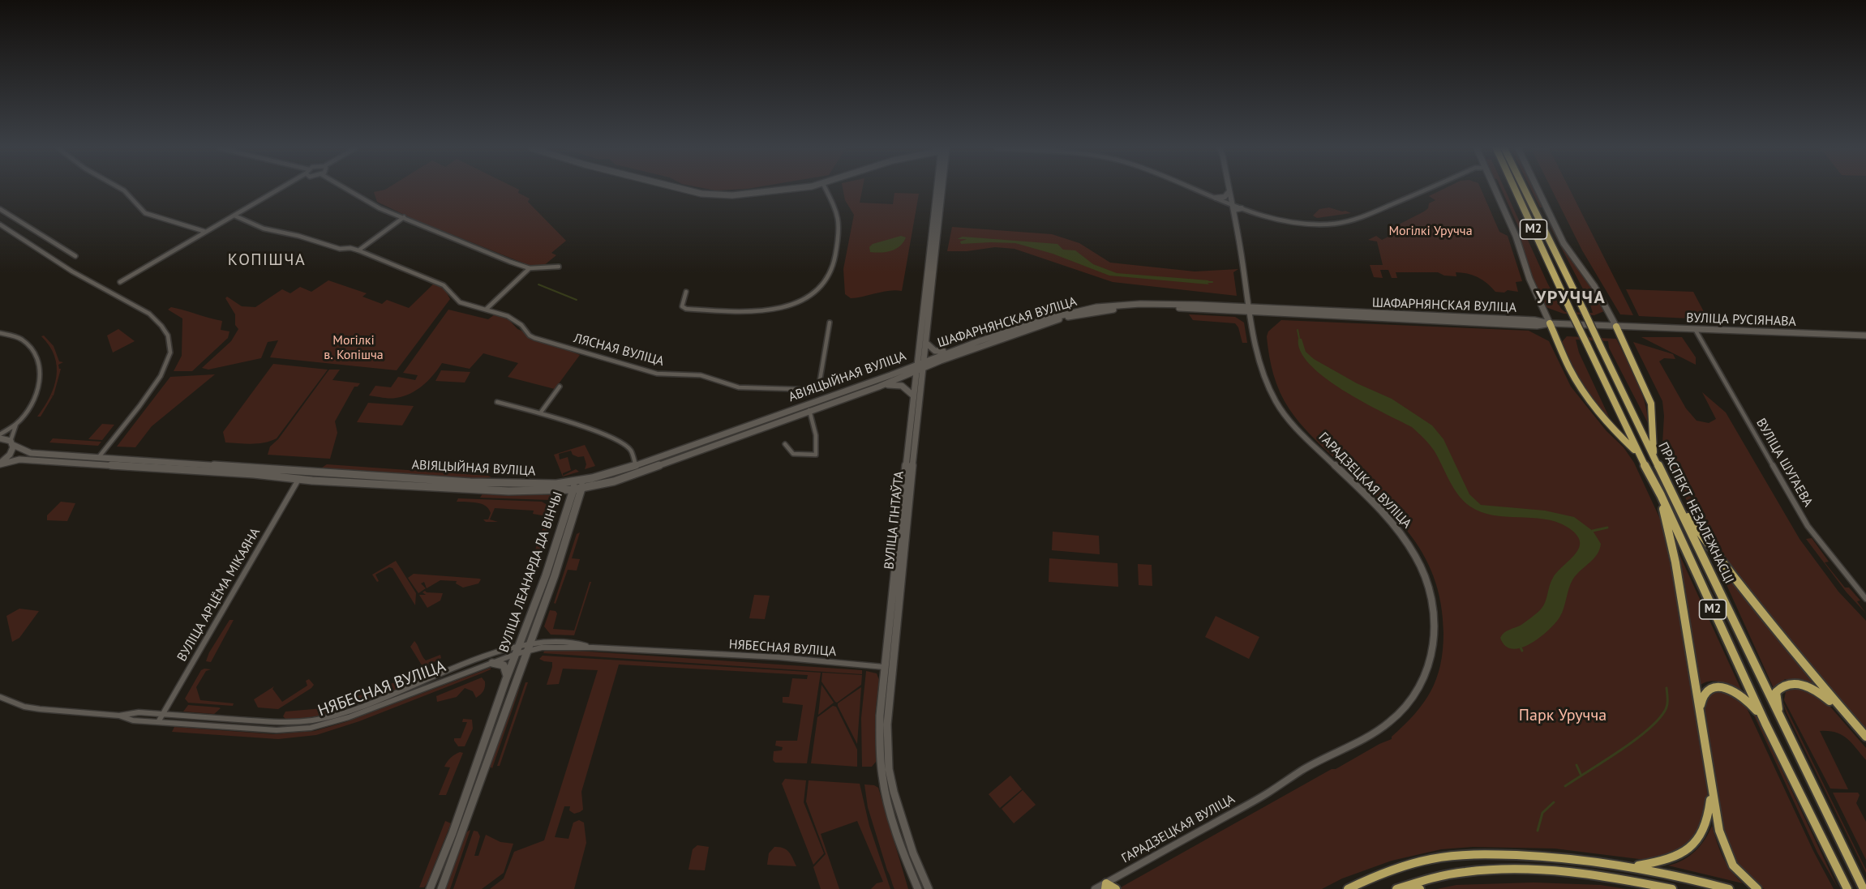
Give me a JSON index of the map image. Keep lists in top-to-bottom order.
{
  "streets": {
    "highway": ["М2", "ПРАСПЕКТ НЕЗАЛЕЖНАСЦІ"],
    "main road": [
      "ШАФАРНЯНСКАЯ ВУЛІЦА",
      "ВУЛІЦА РУСІЯНАВА",
      "АВІЯЦЫЙНАЯ ВУЛІЦА",
      "ВУЛІЦА ГІНТАЎТА",
      "ВУЛІЦА ЛЕАНАРДА ДА ВІНЧЫ"
    ],
    "street": [
      "ЛЯСНАЯ ВУЛІЦА",
      "ВУЛІЦА ШУГАЕВА",
      "ГАРАДЗЕЦКАЯ ВУЛІЦА",
      "ВУЛІЦА АРЦЁМА МІКАЯНА",
      "НЯБЕСНАЯ ВУЛІЦА"
    ]
  },
  "crossings": [
    ["ШАФАРНЯНСКАЯ ВУЛІЦА", "ВУЛІЦА РУСІЯНАВА"],
    ["ШАФАРНЯНСКАЯ ВУЛІЦА", "АВІЯЦЫЙНАЯ ВУЛІЦА"],
    ["ШАФАРНЯНСКАЯ ВУЛІЦА", "ГАРАДЗЕЦКАЯ ВУЛІЦА"],
    ["ШАФАРНЯНСКАЯ ВУЛІЦА", "ВУЛІЦА ГІНТАЎТА"],
    ["ВУЛІЦА РУСІЯНАВА", "ВУЛІЦА ШУГАЕВА"],
    ["АВІЯЦЫЙНАЯ ВУЛІЦА", "ВУЛІЦА ГІНТАЎТА"],
    ["АВІЯЦЫЙНАЯ ВУЛІЦА", "ВУЛІЦА ЛЕАНАРДА ДА ВІНЧЫ"],
    ["АВІЯЦЫЙНАЯ ВУЛІЦА", "ВУЛІЦА АРЦЁМА МІКАЯНА"],
    ["ВУЛІЦА ГІНТАЎТА", "НЯБЕСНАЯ ВУЛІЦА"],
    ["ВУЛІЦА ЛЕАНАРДА ДА ВІНЧЫ", "НЯБЕСНАЯ ВУЛІЦА"],
    ["ВУЛІЦА АРЦЁМА МІКАЯНА", "НЯБЕСНАЯ ВУЛІЦА"]
  ],
  "districts": ["КОПІШЧА", "УРУЧЧА"],
  "parks": ["Могілкі Уручча", "Могілкі в. Копішча", "Парк Уручча"]
}
